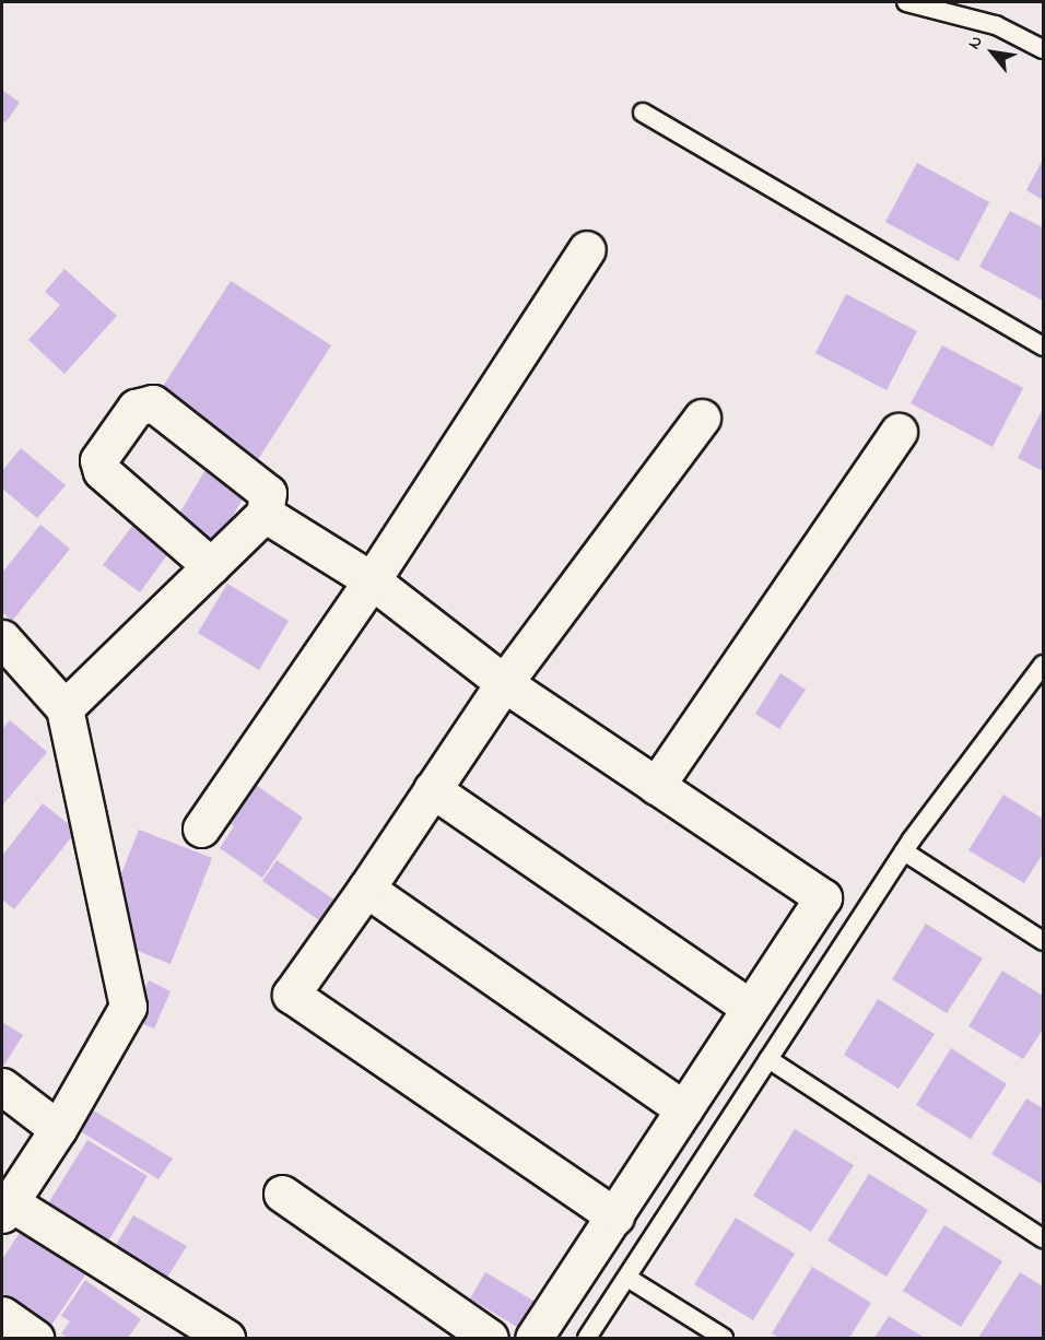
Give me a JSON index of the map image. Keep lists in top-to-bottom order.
{
  "north": "top left"
}
